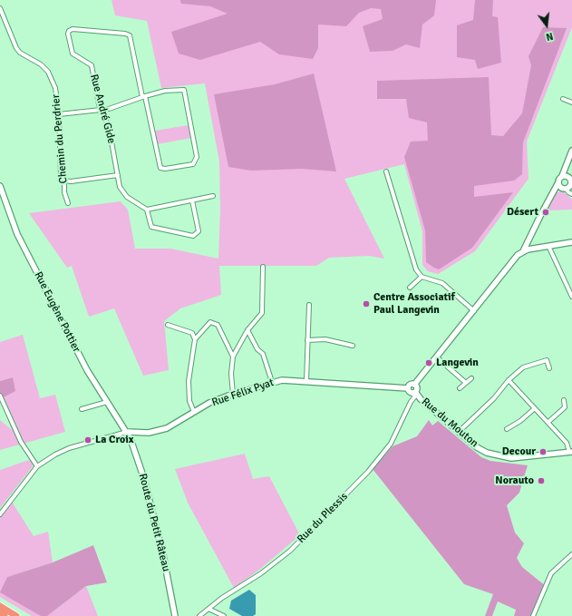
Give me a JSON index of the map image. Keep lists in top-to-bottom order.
{
  "streets": {
    "street": [
      "Rue André Gide",
      "Chemin du Perdrier",
      "Rue Eugène Pottier",
      "Rue Félix Pyat",
      "Rue du Mouton",
      "Rue du Plessis",
      "Route du Petit Râteau"
    ]
  },
  "crossings": [
    ["Rue Eugène Pottier", "Rue Félix Pyat"],
    ["Rue Eugène Pottier", "Route du Petit Râteau"],
    ["Rue Félix Pyat", "Rue du Mouton"],
    ["Rue Félix Pyat", "Rue du Plessis"],
    ["Rue Félix Pyat", "Route du Petit Râteau"],
    ["Rue du Mouton", "Rue du Plessis"]
  ],
  "places": [
    "Désert",
    "Centre Associatif Paul Langevin",
    "Langevin",
    "La Croix",
    "Decour",
    "Norauto"
  ],
  "north": "bottom"
}
